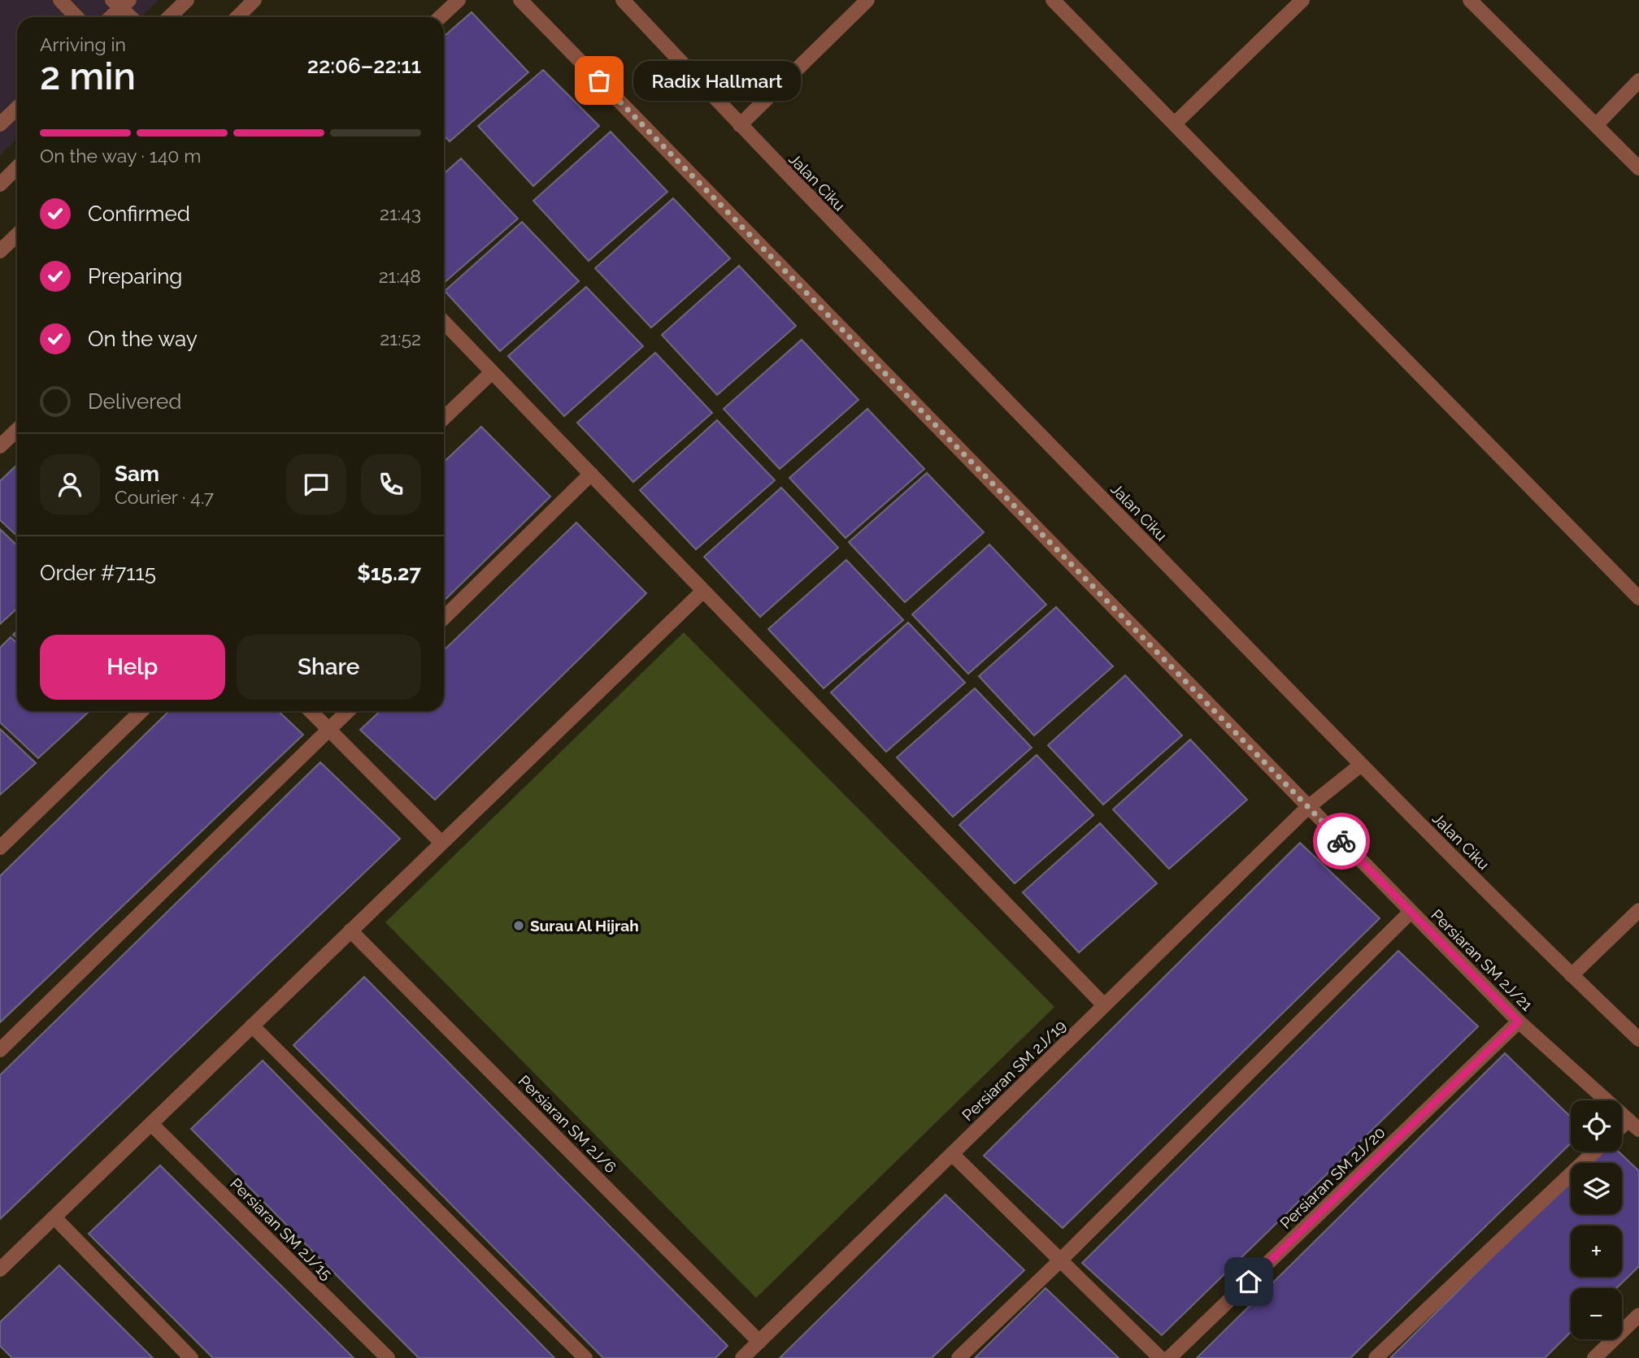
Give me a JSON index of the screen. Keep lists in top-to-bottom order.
{
  "streets": {
    "street": [
      "Jalan Ciku",
      "Persiaran SM 2J/21",
      "Persiaran SM 2J/19",
      "Persiaran SM 2J/6",
      "Persiaran SM 2J/20",
      "Persiaran SM 2J/15"
    ]
  },
  "crossings": [
    ["Jalan Ciku", "Persiaran SM 2J/19"],
    ["Persiaran SM 2J/21", "Persiaran SM 2J/19"],
    ["Persiaran SM 2J/21", "Persiaran SM 2J/20"],
    ["Persiaran SM 2J/19", "Persiaran SM 2J/6"]
  ],
  "places": ["Radix Hallmart", "Surau Al Hijrah"],
  "page": {
    "heading": ["2 min", "Arriving in", "22:06–22:11"],
    "panel": [
      "Sam",
      "Courier · 4.7",
      "Order #7115",
      "$15.27"
    ],
    "bubble": "Radix Hallmart",
    "bar": "On the way · 140 m",
    "list": [
      ["Confirmed", "21:43"],
      ["Preparing", "21:48"],
      ["On the way", "21:52"],
      "Delivered"
    ],
    "buttons": ["Help", "Share"],
    "map_buttons": ["+", "−"]
  }
}
